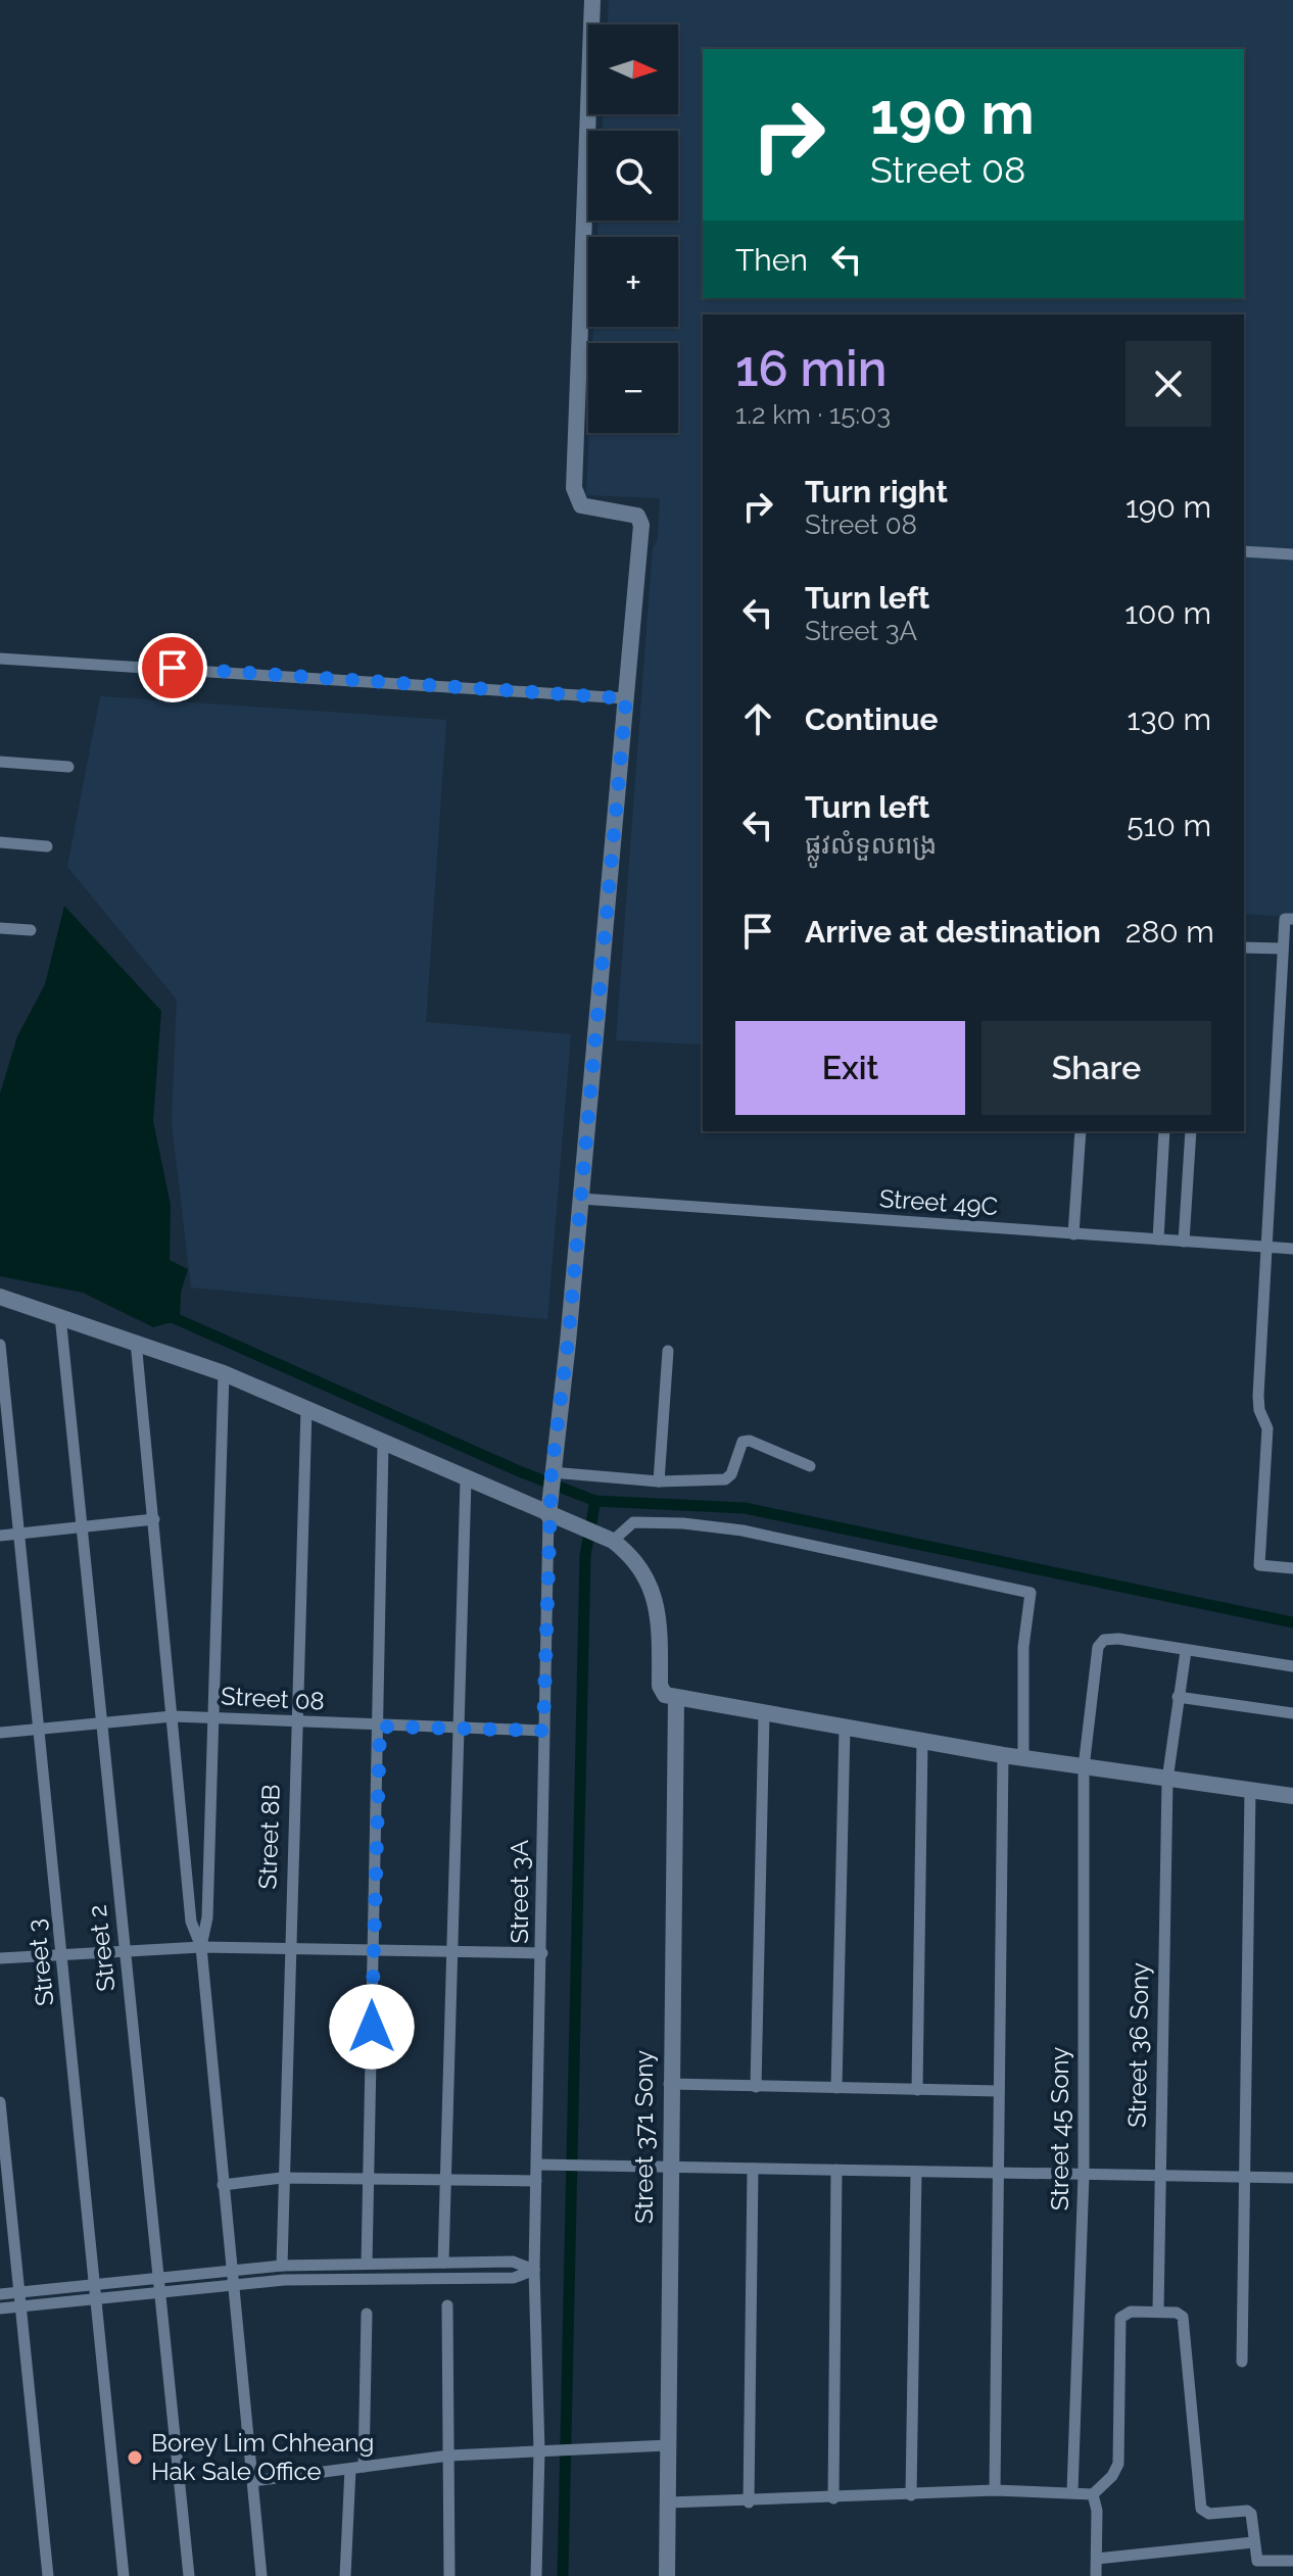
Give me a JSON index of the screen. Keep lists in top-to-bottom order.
{
  "streets": {
    "street": [
      "Street 49C",
      "Street 08",
      "Street 8B",
      "Street 3A",
      "Street 2",
      "Street 3",
      "Street 36 Sony",
      "Street 45 Sony",
      "Street 371 Sony"
    ]
  },
  "crossings": [
    ["Street 08", "Street 8B"],
    ["Street 08", "Street 3A"],
    ["Street 08", "Street 2"],
    ["Street 08", "Street 3"],
    ["Street 36 Sony", "Street 45 Sony"]
  ],
  "places": ["Borey Lim Chheang Hak Sale Office"],
  "north": "right",
  "page": {
    "map_buttons": ["+", "−"],
    "turn": ["190 m", "Street 08"],
    "then": "Then",
    "heading": ["16 min", "1.2 km · 15:03"],
    "list": [
      {
        "name": "Turn right",
        "note": "Street 08",
        "value": "190 m"
      },
      {
        "name": "Turn left",
        "note": "Street 3A",
        "value": "100 m"
      },
      {
        "name": "Continue",
        "value": "130 m"
      },
      {
        "name": "Turn left",
        "note": "ផ្លូវលំទួលពង្រ",
        "value": "510 m"
      },
      {
        "name": "Arrive at destination",
        "value": "280 m"
      }
    ],
    "buttons": ["Exit", "Share"]
  }
}
